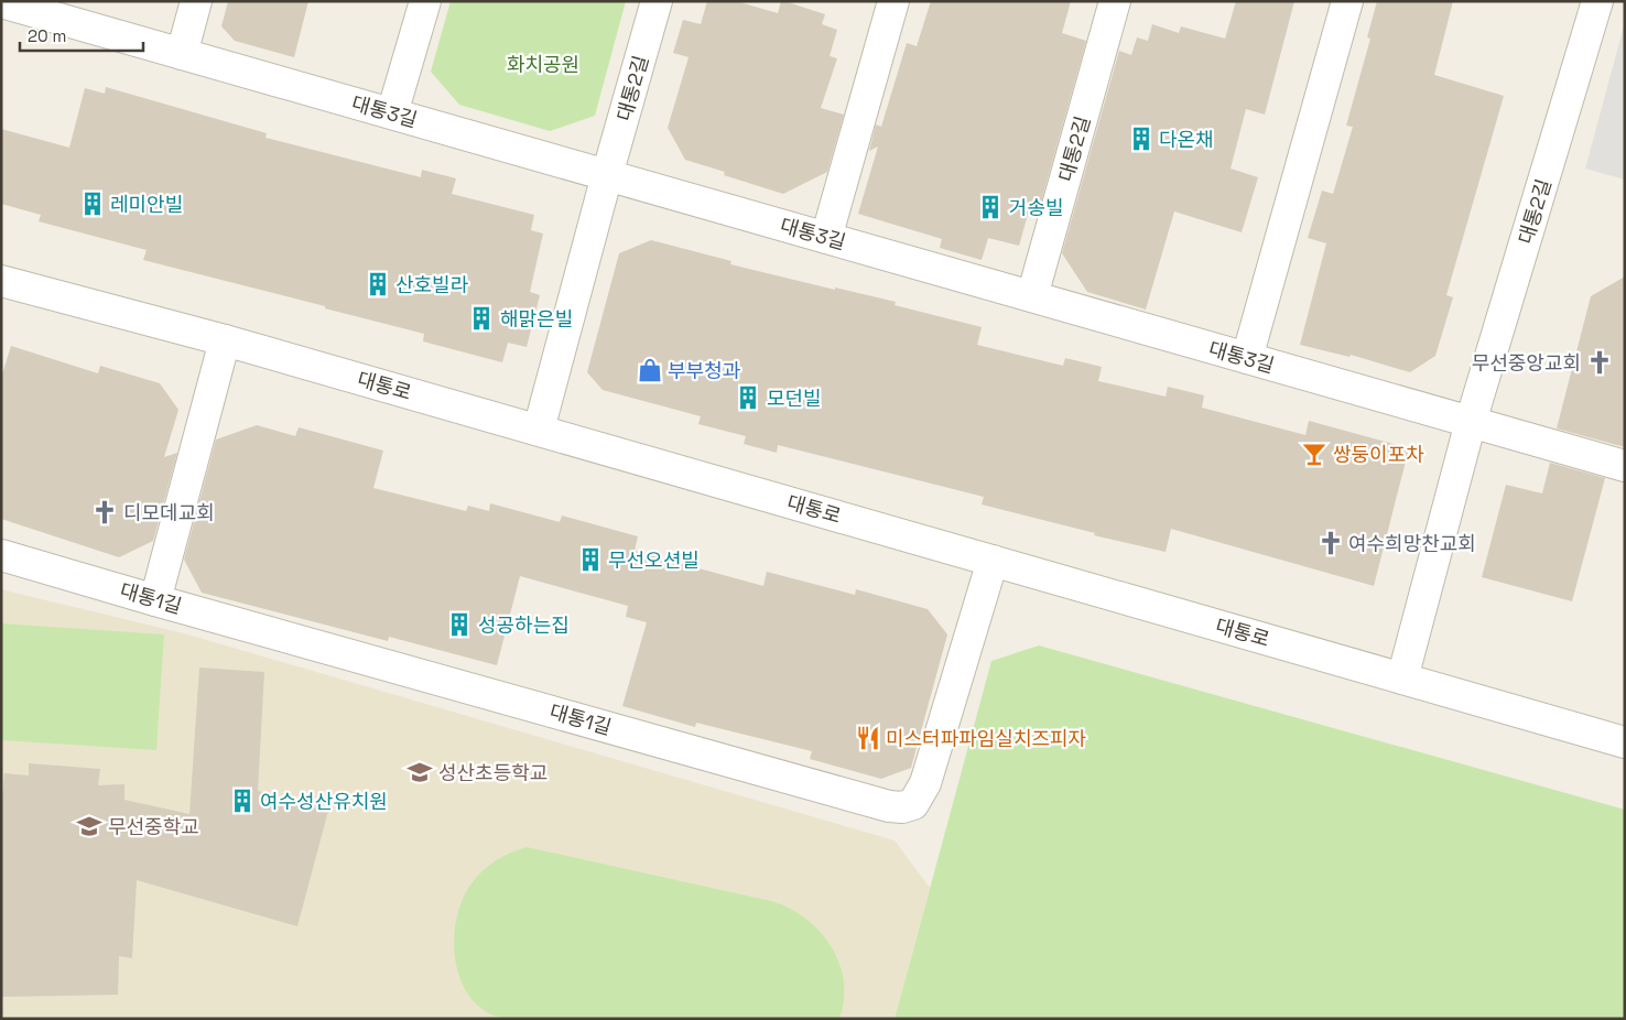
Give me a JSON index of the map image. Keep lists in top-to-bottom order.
{
  "streets": {
    "street": [
      "대통2길",
      "대통3길",
      "대통로",
      "대통1길"
    ]
  },
  "crossings": [
    ["대통2길", "대통3길"],
    ["대통2길", "대통로"],
    ["대통로", "대통1길"]
  ],
  "parks": ["화치공원"],
  "places": {
    "building": [
      "다온채",
      "레미안빌",
      "거송빌",
      "산호빌라",
      "해맑은빌",
      "모던빌",
      "무선오션빌",
      "성공하는집",
      "여수성산유치원"
    ],
    "church": ["무선중앙교회", "디모데교회", "여수희망찬교회"],
    "shop": ["부부청과"],
    "bar": ["쌍둥이포차"],
    "restaurant": ["미스터파파임실치즈피자"],
    "school or university": ["성산초등학교", "무선중학교"]
  },
  "scale_bar": "20 m"
}
